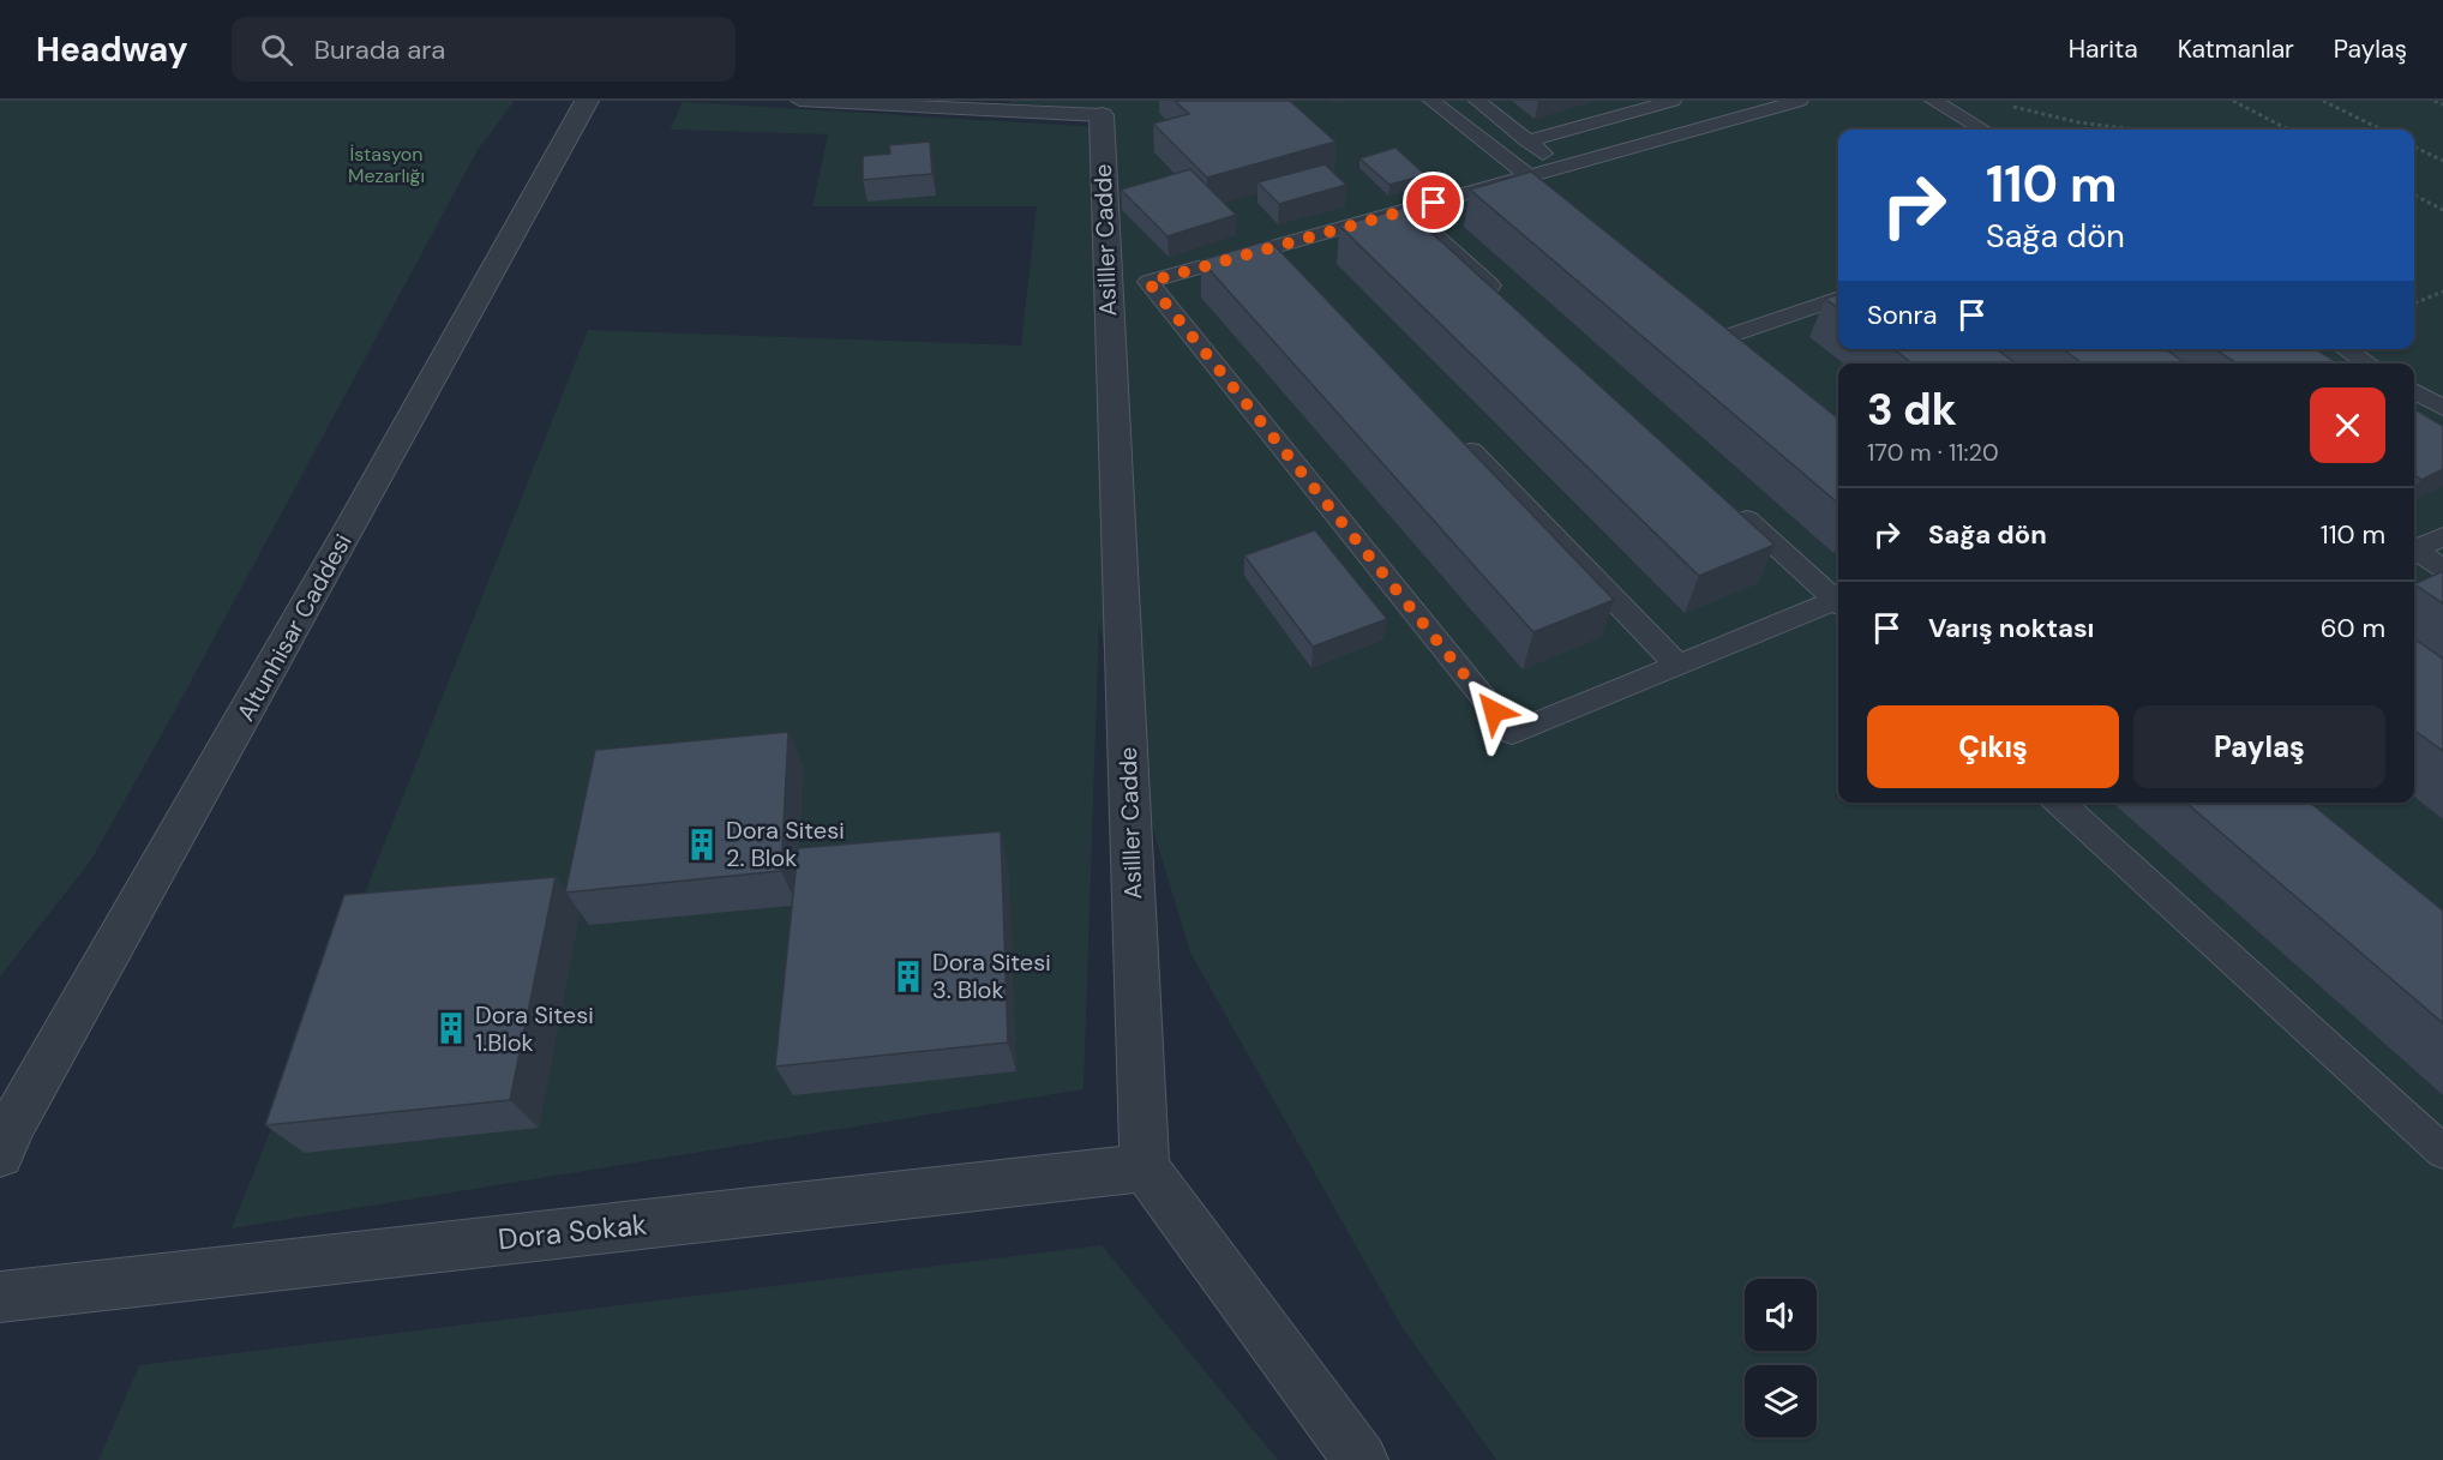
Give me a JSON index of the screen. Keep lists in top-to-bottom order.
{
  "streets": {
    "street": ["Asilller Cadde", "Altunhisar Caddesi", "Dora Sokak"]
  },
  "crossings": [
    ["Asilller Cadde", "Dora Sokak"]
  ],
  "parks": ["İstasyon Mezarlığı"],
  "places": {
    "building": ["Dora Sitesi 2. Blok", "Dora Sitesi 3. Blok", "Dora Sitesi 1.Blok"]
  },
  "page": {
    "header": "Headway",
    "search": "Burada ara",
    "nav": ["Harita", "Katmanlar", "Paylaş"],
    "turn": ["110 m", "Sağa dön"],
    "then": "Sonra",
    "heading": ["3 dk", "170 m · 11:20"],
    "list": [
      {
        "name": "Sağa dön",
        "value": "110 m"
      },
      {
        "name": "Varış noktası",
        "value": "60 m"
      }
    ],
    "buttons": ["Çıkış", "Paylaş"]
  }
}
